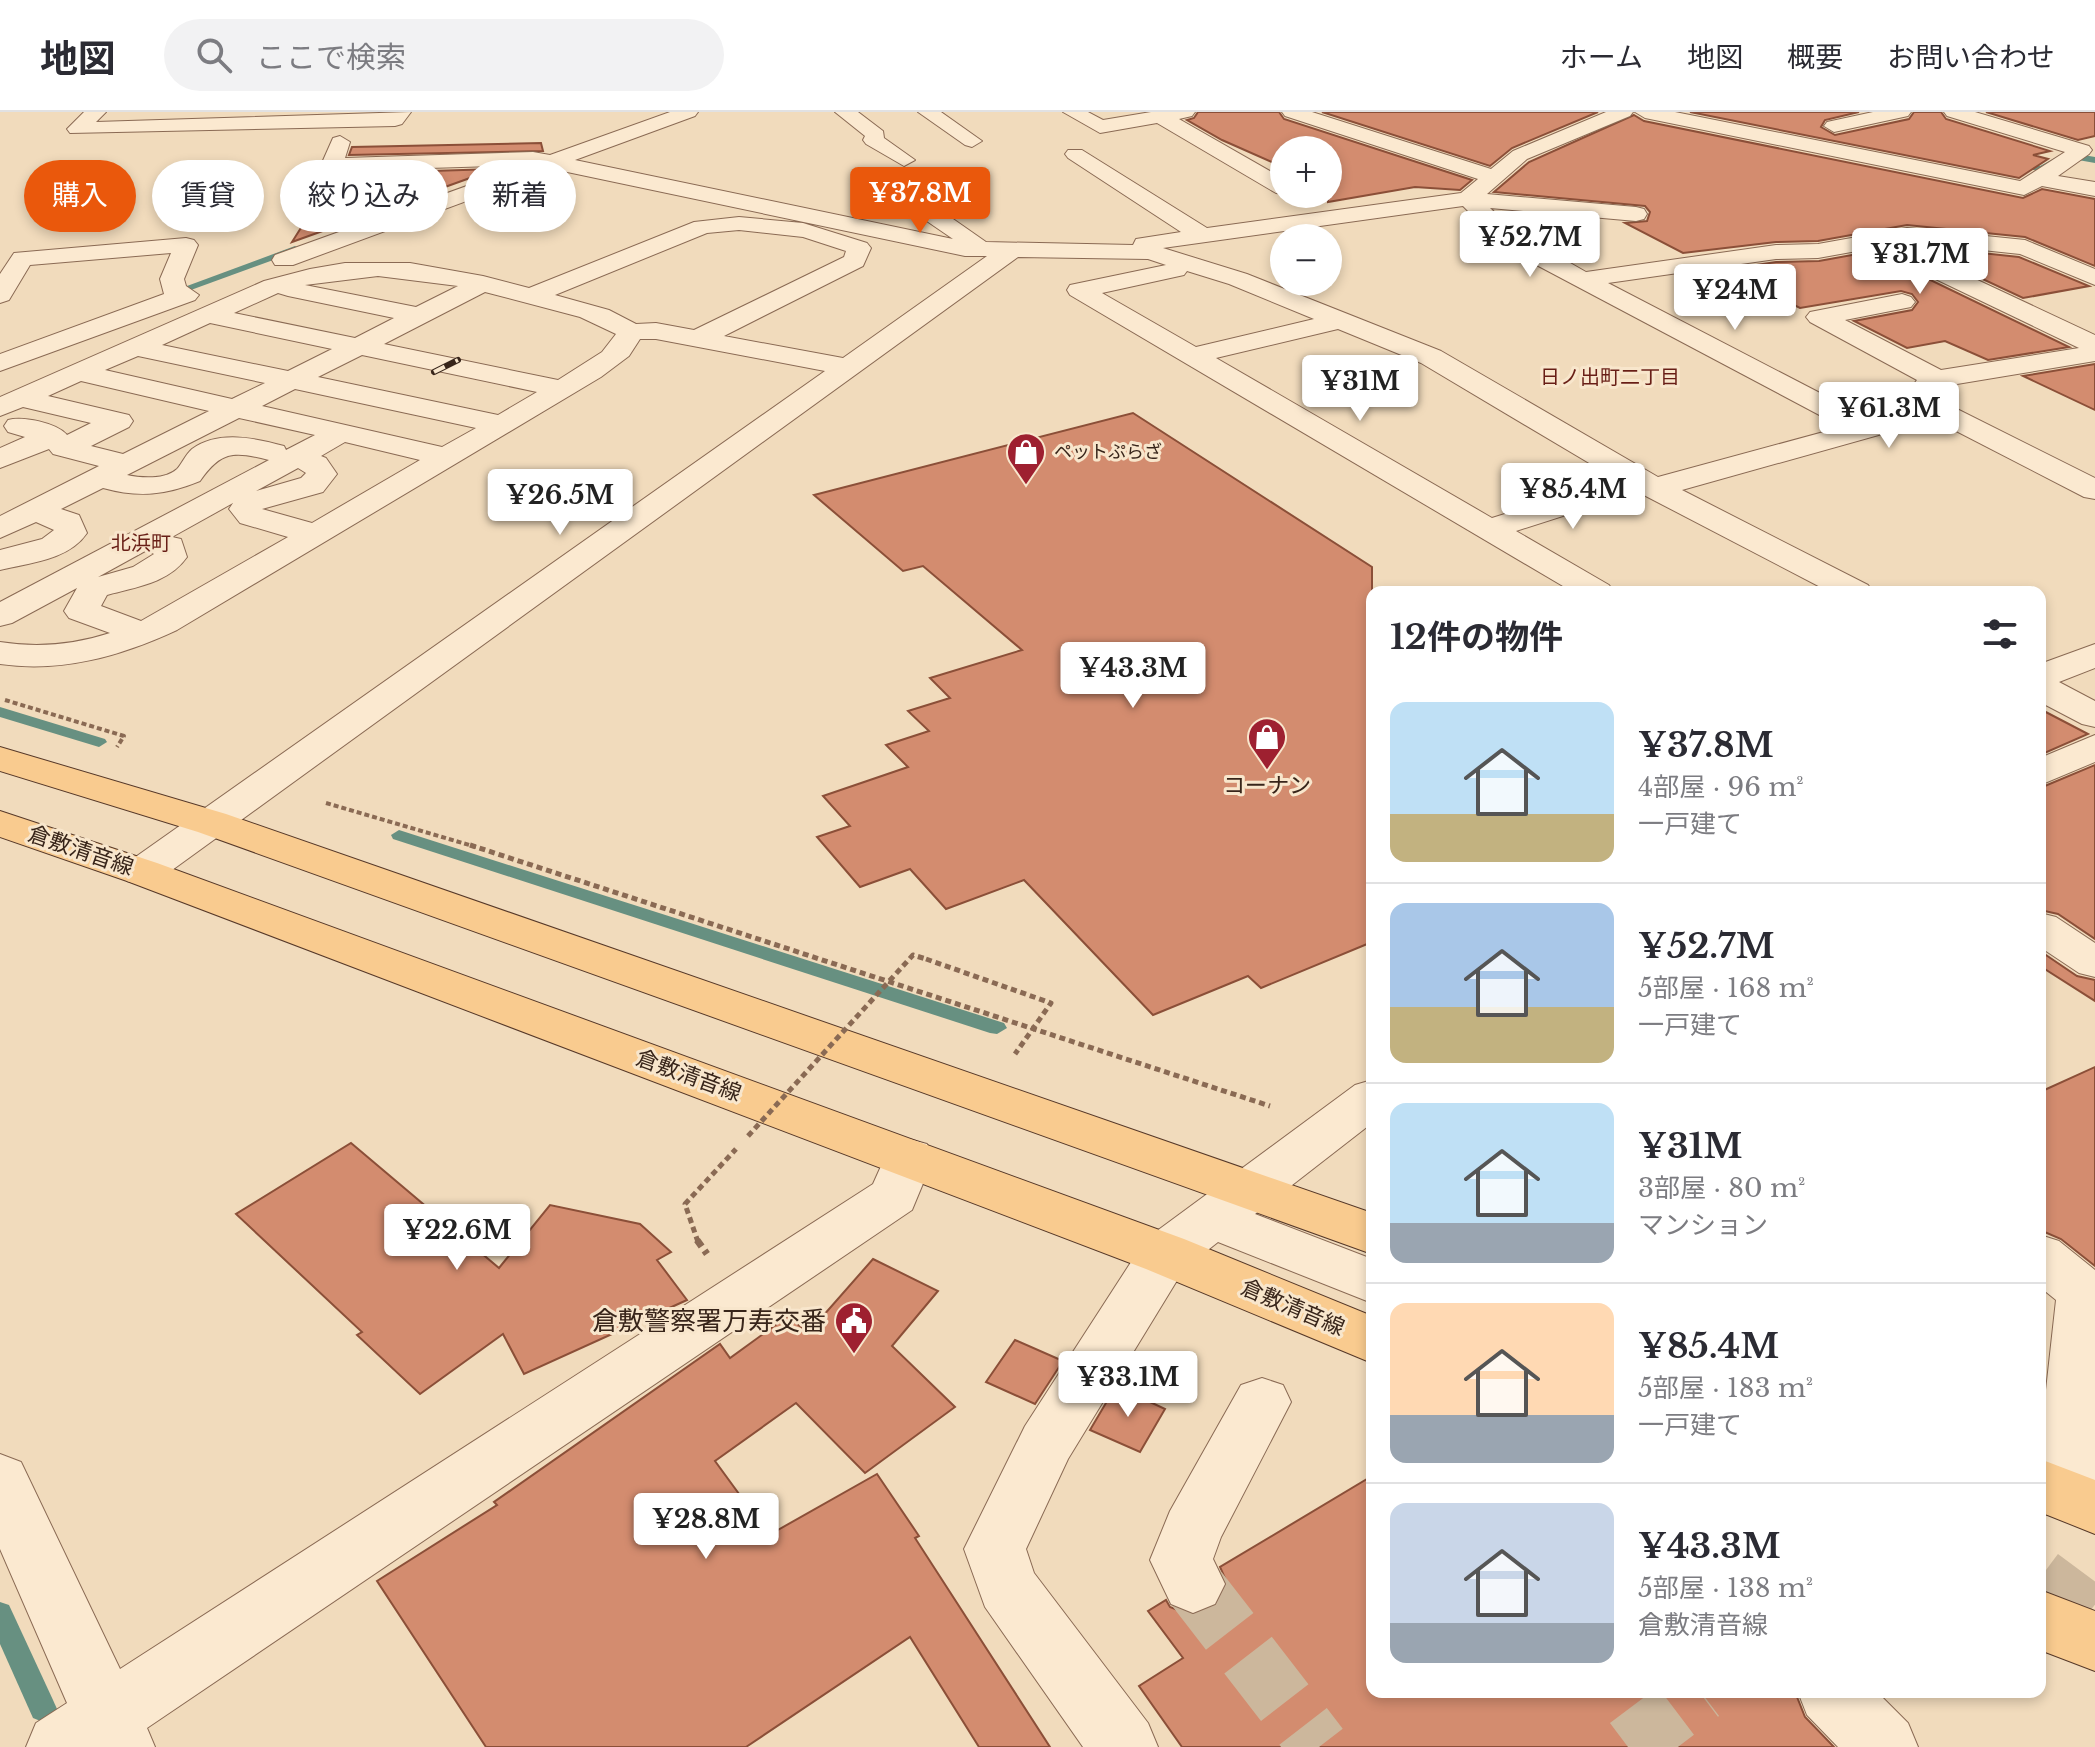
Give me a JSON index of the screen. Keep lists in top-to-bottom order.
{
  "streets": {
    "main road": ["倉敷清音線"]
  },
  "districts": ["日ノ出町二丁目", "北浜町"],
  "places": {
    "shop": ["ペットぷらざ", "コーナン"],
    "public building": ["倉敷警察署万寿交番"]
  },
  "page": {
    "header": "地図",
    "search": "ここで検索",
    "nav": [
      "ホーム",
      "地図",
      "概要",
      "お問い合わせ"
    ],
    "map_buttons": ["+", "−"],
    "chip": [
      "購入",
      "賃貸",
      "絞り込み",
      "新着"
    ],
    "price": [
      "¥37.8M",
      "¥52.7M",
      "¥31.7M",
      "¥24M",
      "¥31M",
      "¥61.3M",
      "¥85.4M",
      "¥26.5M",
      "¥43.3M",
      "¥22.6M",
      "¥33.1M",
      "¥28.8M"
    ],
    "heading": "12件の物件",
    "list": [
      {
        "name": "¥37.8M",
        "note": "4部屋 · 96 m² · 一戸建て"
      },
      {
        "name": "¥52.7M",
        "note": "5部屋 · 168 m² · 一戸建て"
      },
      {
        "name": "¥31M",
        "note": "3部屋 · 80 m² · マンション"
      },
      {
        "name": "¥85.4M",
        "note": "5部屋 · 183 m² · 一戸建て"
      },
      {
        "name": "¥43.3M",
        "note": "5部屋 · 138 m² · 倉敷清音線"
      }
    ]
  }
}
